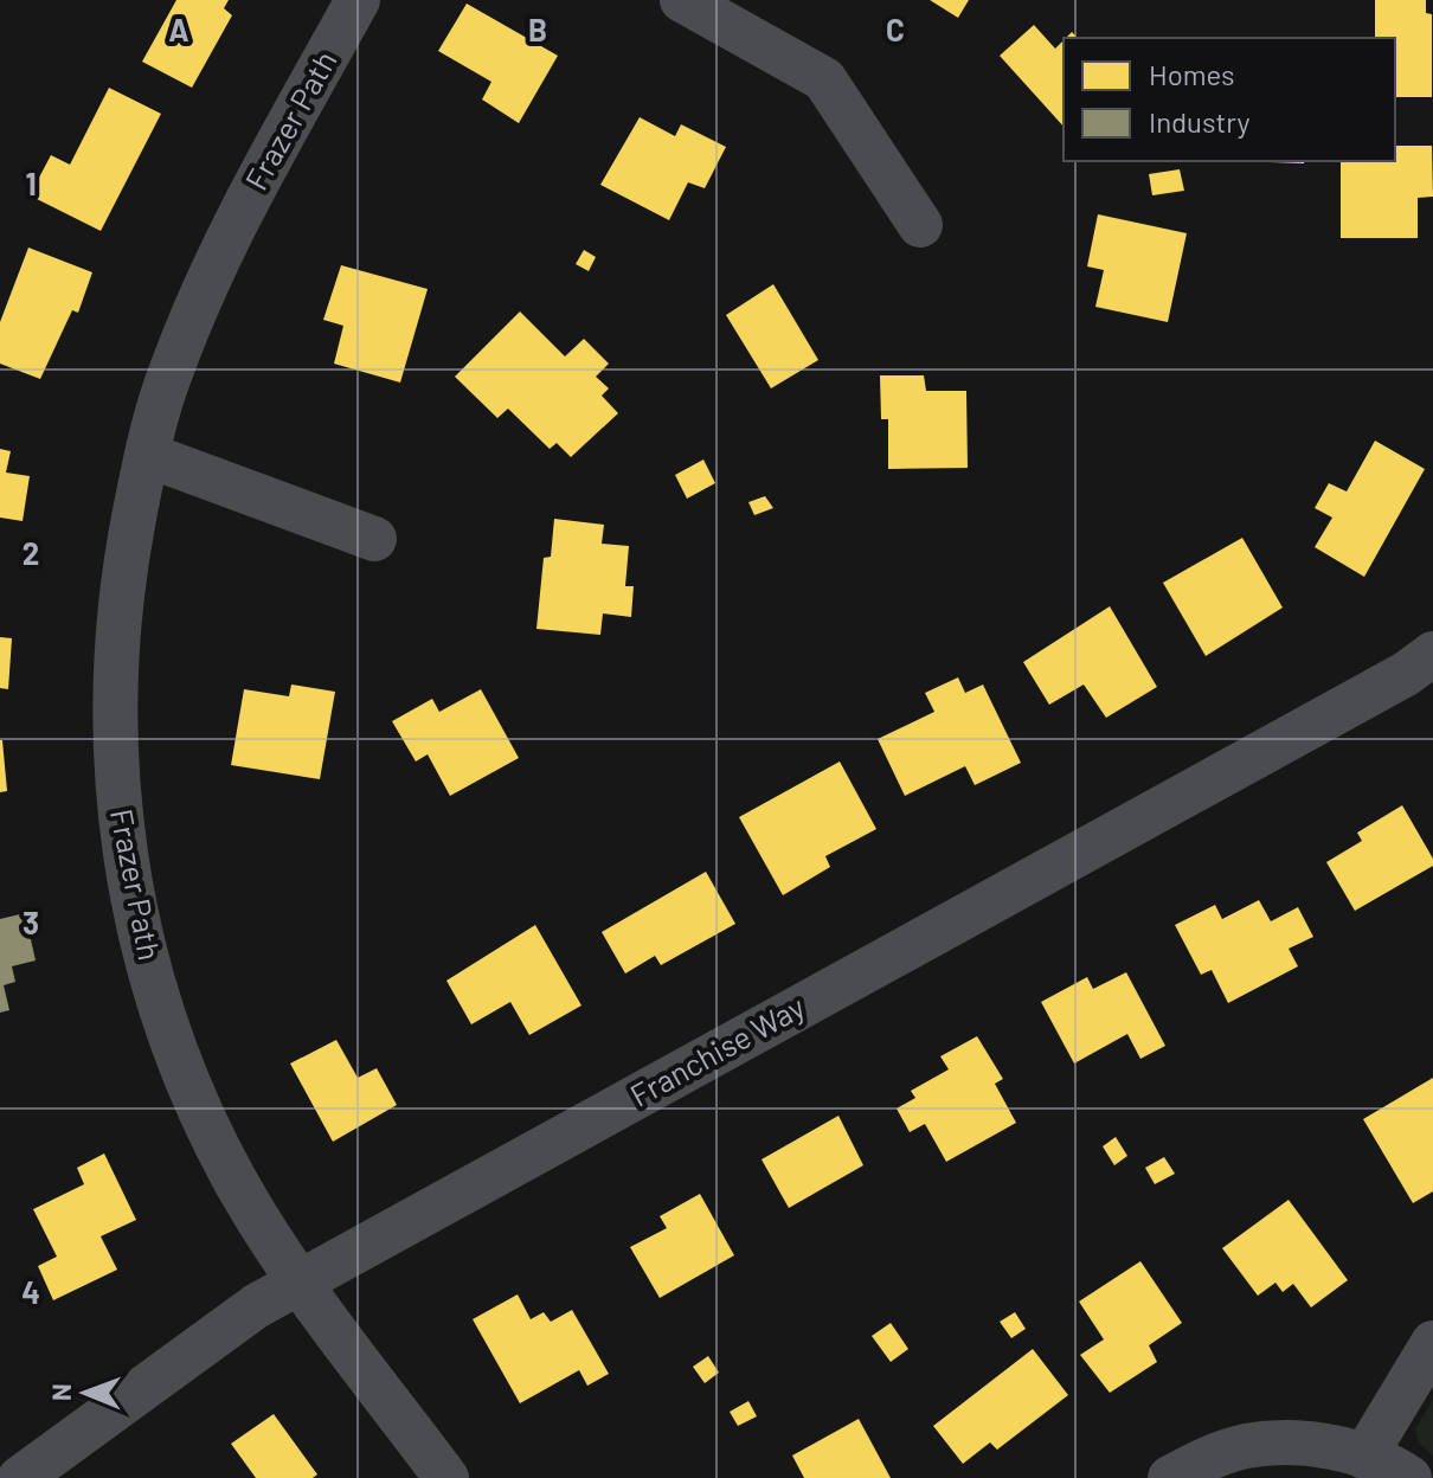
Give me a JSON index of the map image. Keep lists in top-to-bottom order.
{
  "streets": {
    "street": ["Frazer Path", "Franchise Way"]
  },
  "crossings": [
    ["Frazer Path", "Franchise Way"]
  ],
  "legend": ["Homes", "Industry"],
  "north": "left",
  "grid": {
    "columns": ["A", "B", "C"],
    "rows": [
      "1",
      "2",
      "3",
      "4"
    ]
  }
}
